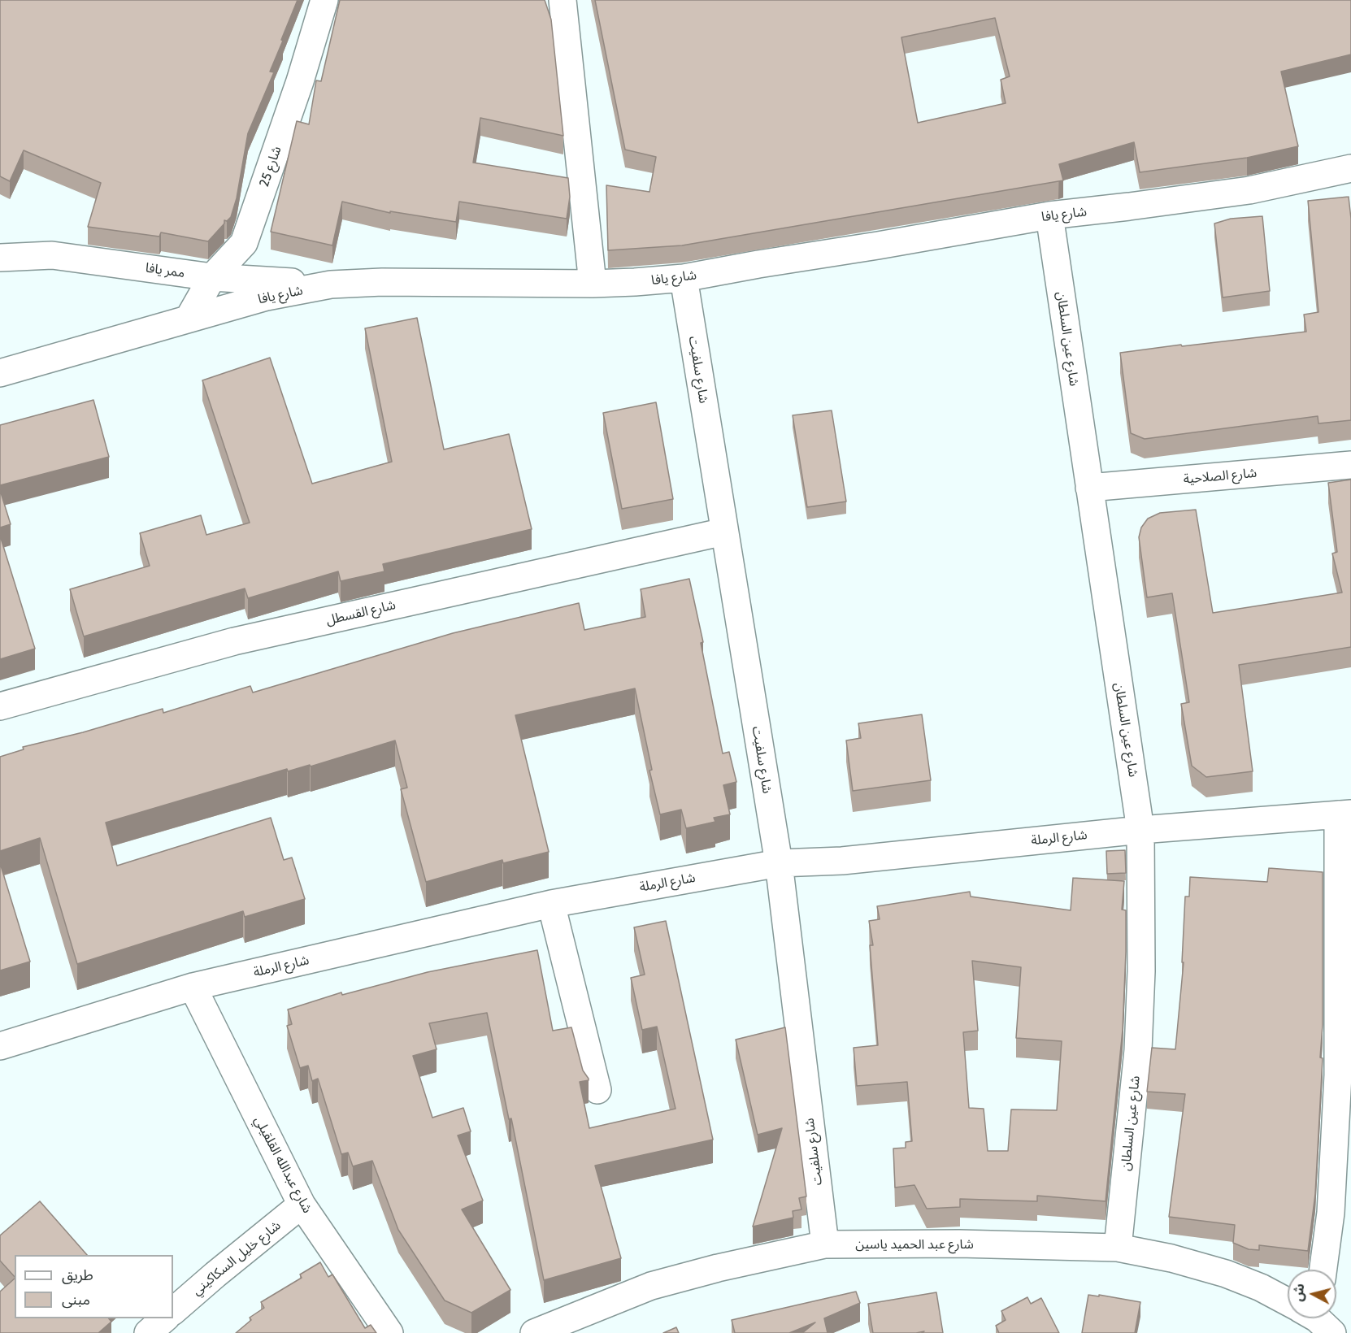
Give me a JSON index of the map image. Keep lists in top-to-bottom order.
{
  "streets": {
    "street": [
      "شارع 25",
      "شارع يافا",
      "ممر يافا",
      "شارع عين السلطان",
      "شارع سلفيت",
      "شارع الصلاحية",
      "شارع القسطل",
      "شارع الرملة",
      "شارع عبدالله القلقيلي",
      "شارع عبد الحميد ياسين",
      "شارع خليل السكاكيني"
    ]
  },
  "crossings": [
    ["شارع 25", "شارع يافا"],
    ["شارع 25", "ممر يافا"],
    ["شارع يافا", "ممر يافا"],
    ["شارع يافا", "شارع عين السلطان"],
    ["شارع يافا", "شارع سلفيت"],
    ["شارع عين السلطان", "شارع الصلاحية"],
    ["شارع عين السلطان", "شارع الرملة"],
    ["شارع عين السلطان", "شارع عبد الحميد ياسين"],
    ["شارع سلفيت", "شارع القسطل"],
    ["شارع سلفيت", "شارع الرملة"],
    ["شارع سلفيت", "شارع عبد الحميد ياسين"],
    ["شارع الرملة", "شارع عبدالله القلقيلي"],
    ["شارع عبدالله القلقيلي", "شارع خليل السكاكيني"]
  ],
  "legend": ["طريق", "مبنى"],
  "north": "left"
}
